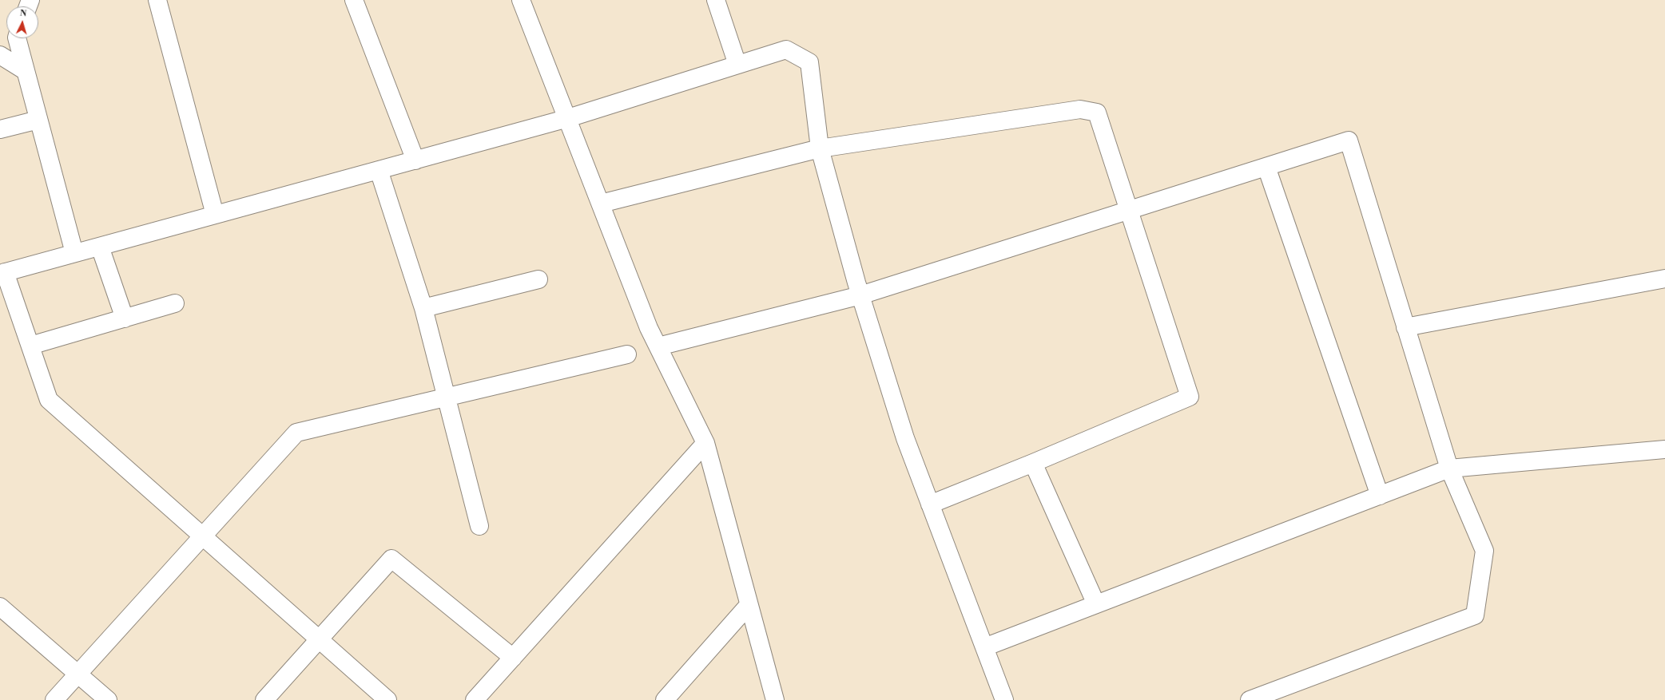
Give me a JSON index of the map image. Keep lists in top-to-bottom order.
{
  "north": "top"
}
